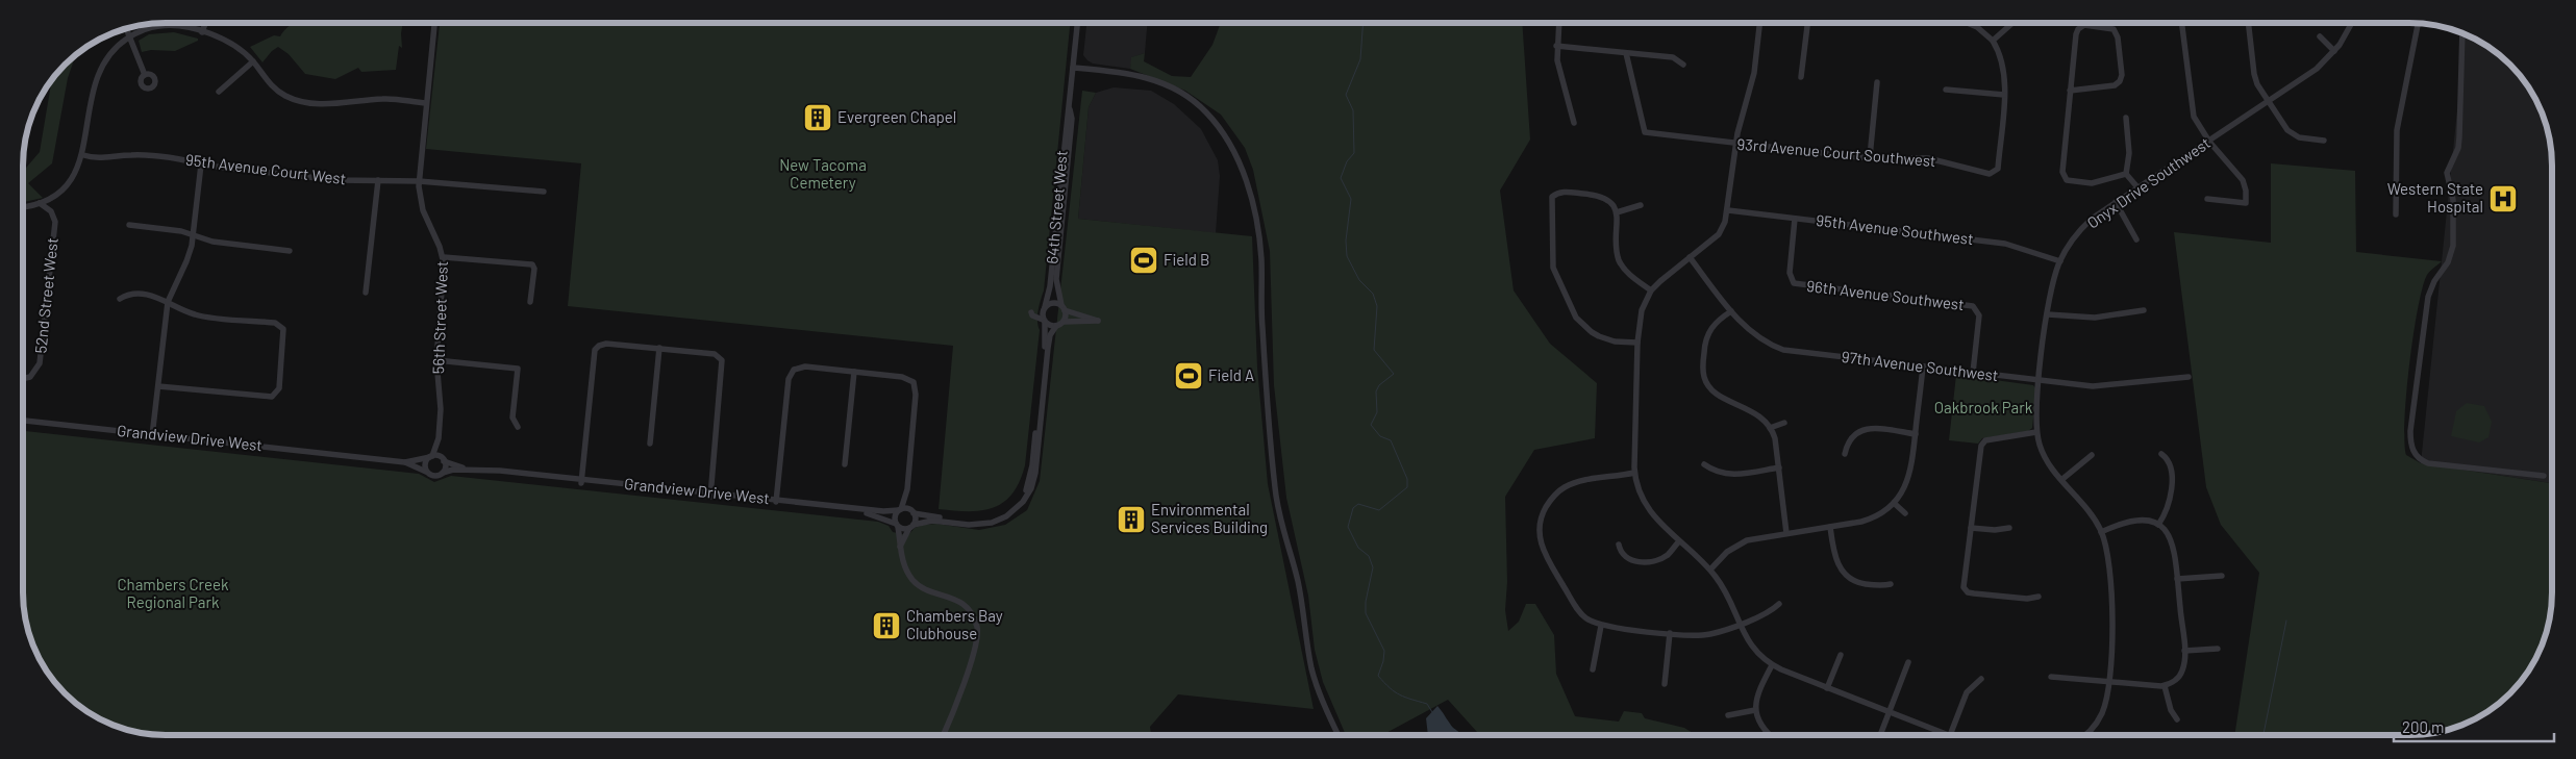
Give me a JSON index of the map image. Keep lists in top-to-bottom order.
{
  "streets": {
    "street": [
      "93rd Avenue Court Southwest",
      "95th Avenue Court West",
      "Onyx Drive Southwest",
      "64th Street West",
      "95th Avenue Southwest",
      "52nd Street West",
      "96th Avenue Southwest",
      "56th Street West",
      "97th Avenue Southwest",
      "Grandview Drive West"
    ]
  },
  "crossings": [
    ["95th Avenue Court West", "56th Street West"],
    ["Onyx Drive Southwest", "95th Avenue Southwest"],
    ["Onyx Drive Southwest", "97th Avenue Southwest"],
    ["95th Avenue Southwest", "96th Avenue Southwest"],
    ["96th Avenue Southwest", "97th Avenue Southwest"],
    ["56th Street West", "Grandview Drive West"]
  ],
  "parks": ["New Tacoma Cemetery", "Oakbrook Park", "Chambers Creek Regional Park"],
  "places": {
    "building": ["Evergreen Chapel", "Environmental Services Building", "Chambers Bay Clubhouse"],
    "hospital": ["Western State Hospital"],
    "sports": ["Field B", "Field A"]
  },
  "scale_bar": "200 m"
}
